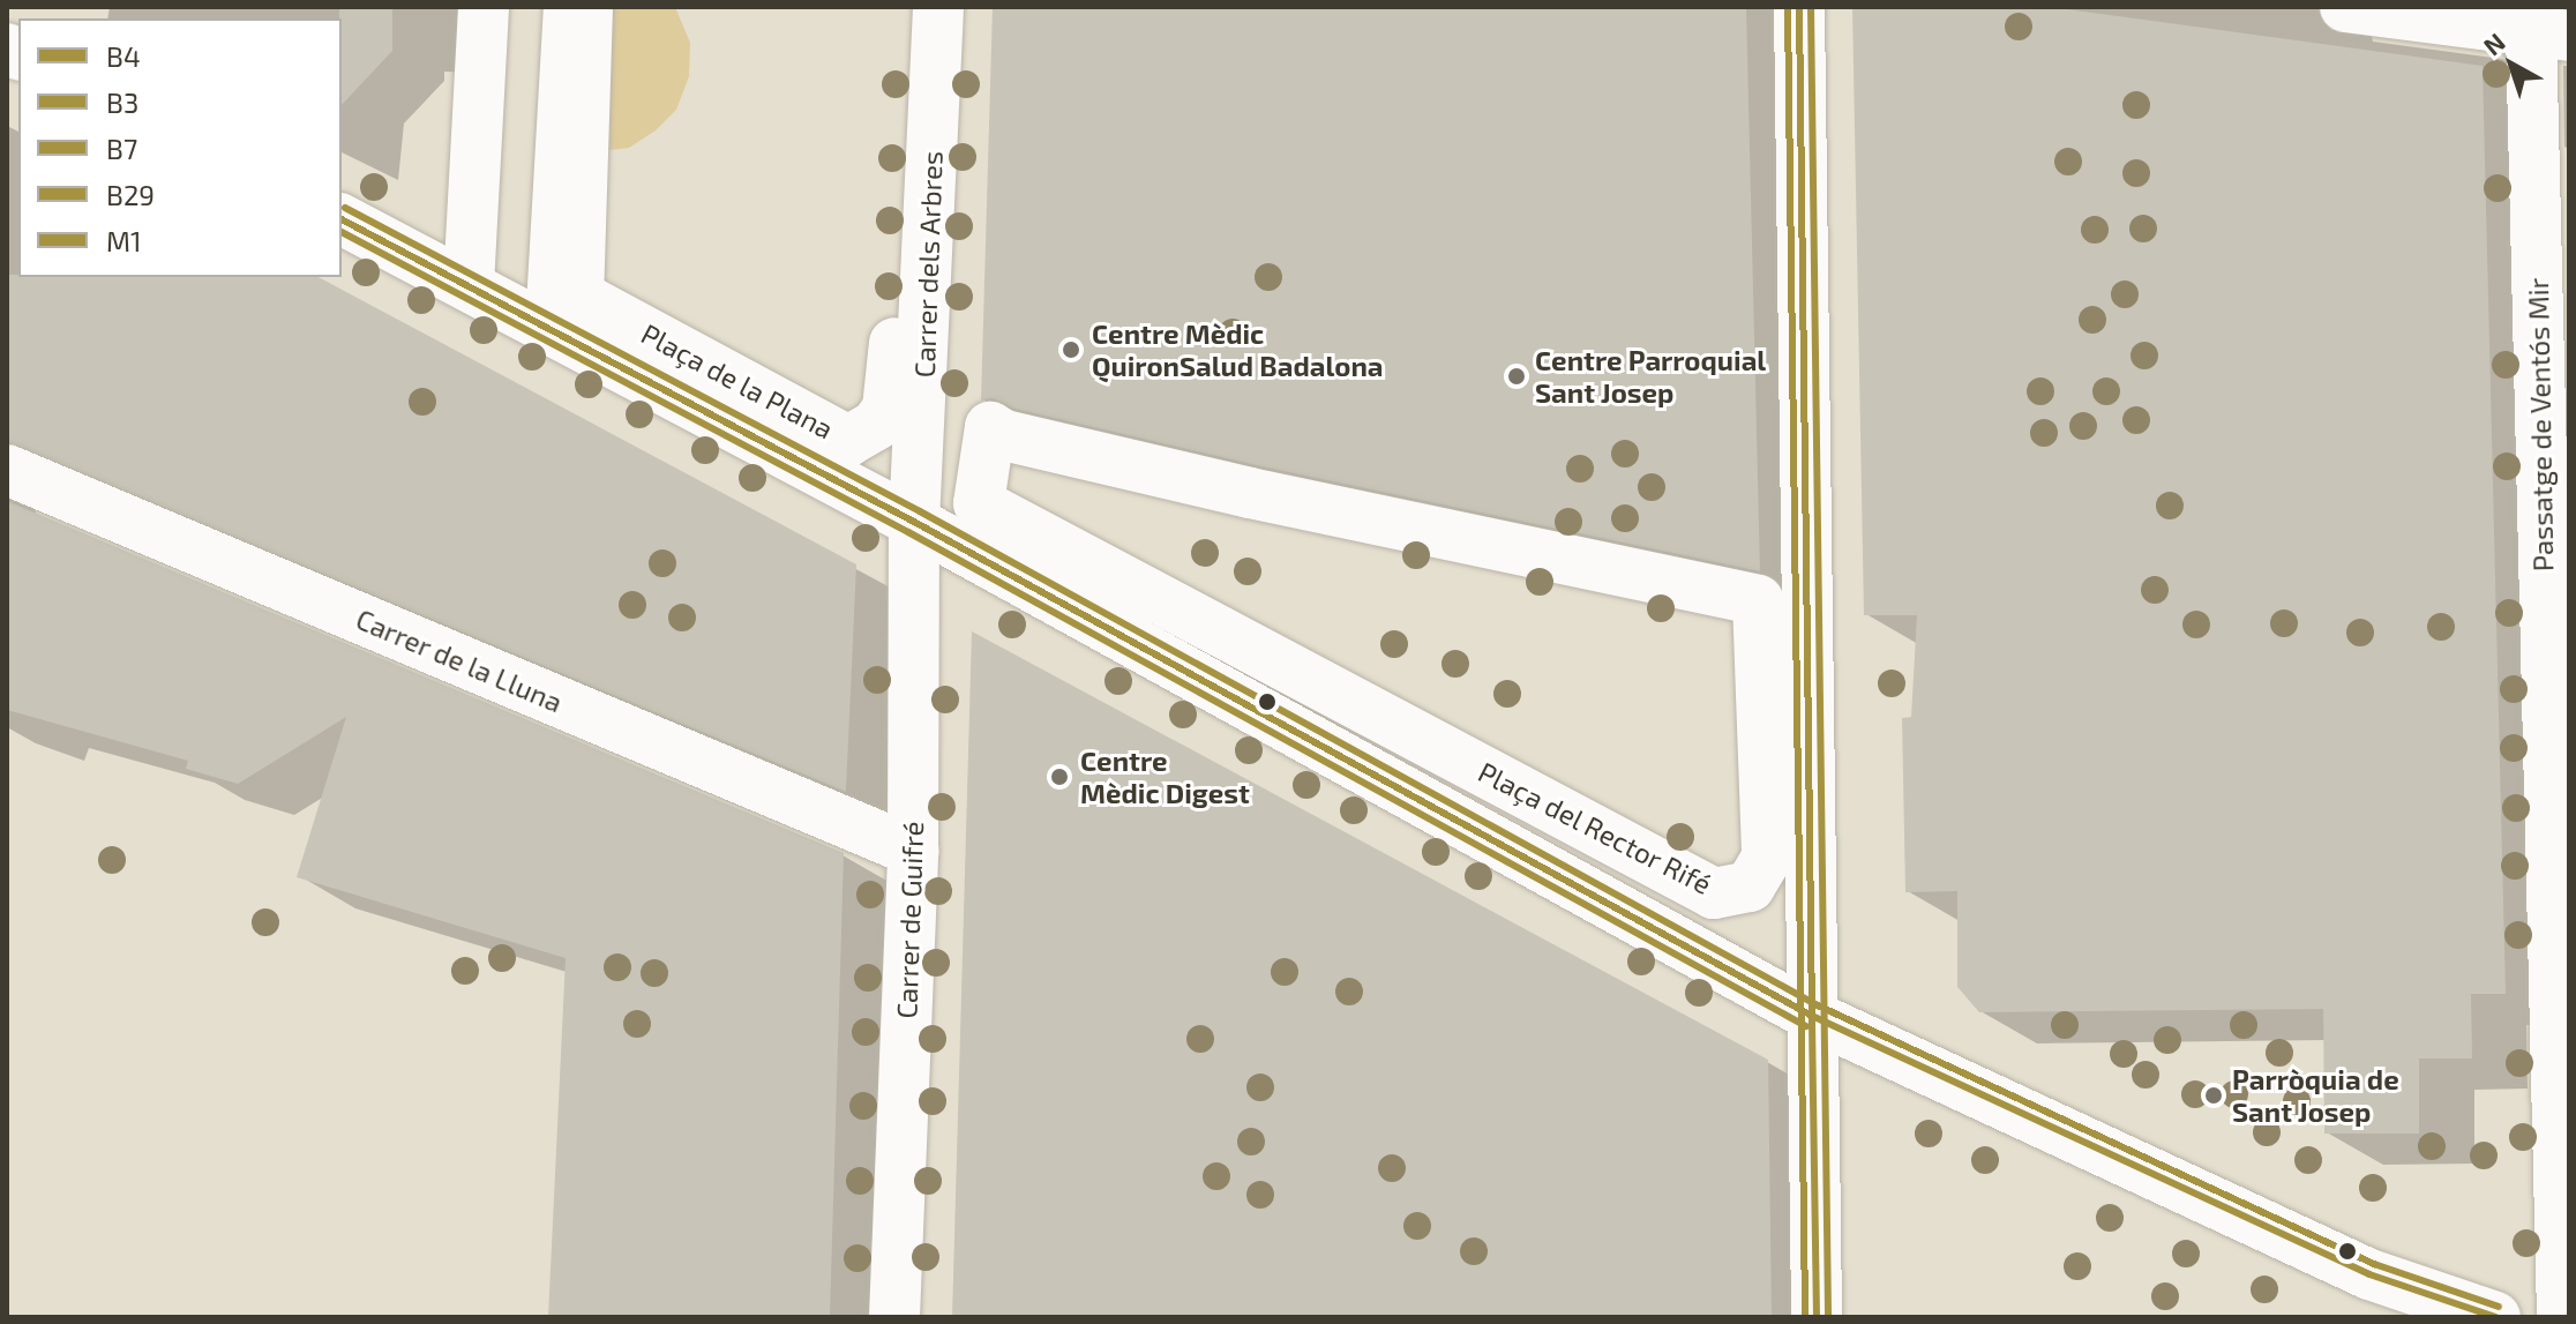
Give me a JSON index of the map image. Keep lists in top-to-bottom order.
{
  "streets": {
    "street": [
      "Carrer dels Arbres",
      "Plaça de la Plana",
      "Passatge de Ventós Mir",
      "Carrer de la Lluna",
      "Plaça del Rector Rifé",
      "Carrer de Guifré"
    ]
  },
  "crossings": [
    ["Carrer dels Arbres", "Carrer de Guifré"],
    ["Carrer de la Lluna", "Carrer de Guifré"]
  ],
  "places": [
    "Centre Mèdic QuironSalud Badalona",
    "Centre Parroquial Sant Josep",
    "Centre Mèdic Digest",
    "Parròquia de Sant Josep"
  ],
  "lines": [
    "transit line B4",
    "transit line B3",
    "transit line B29",
    "transit line B7",
    "transit line M1"
  ],
  "legend": [
    "B4",
    "B3",
    "B7",
    "B29",
    "M1"
  ],
  "north": "top left"
}
